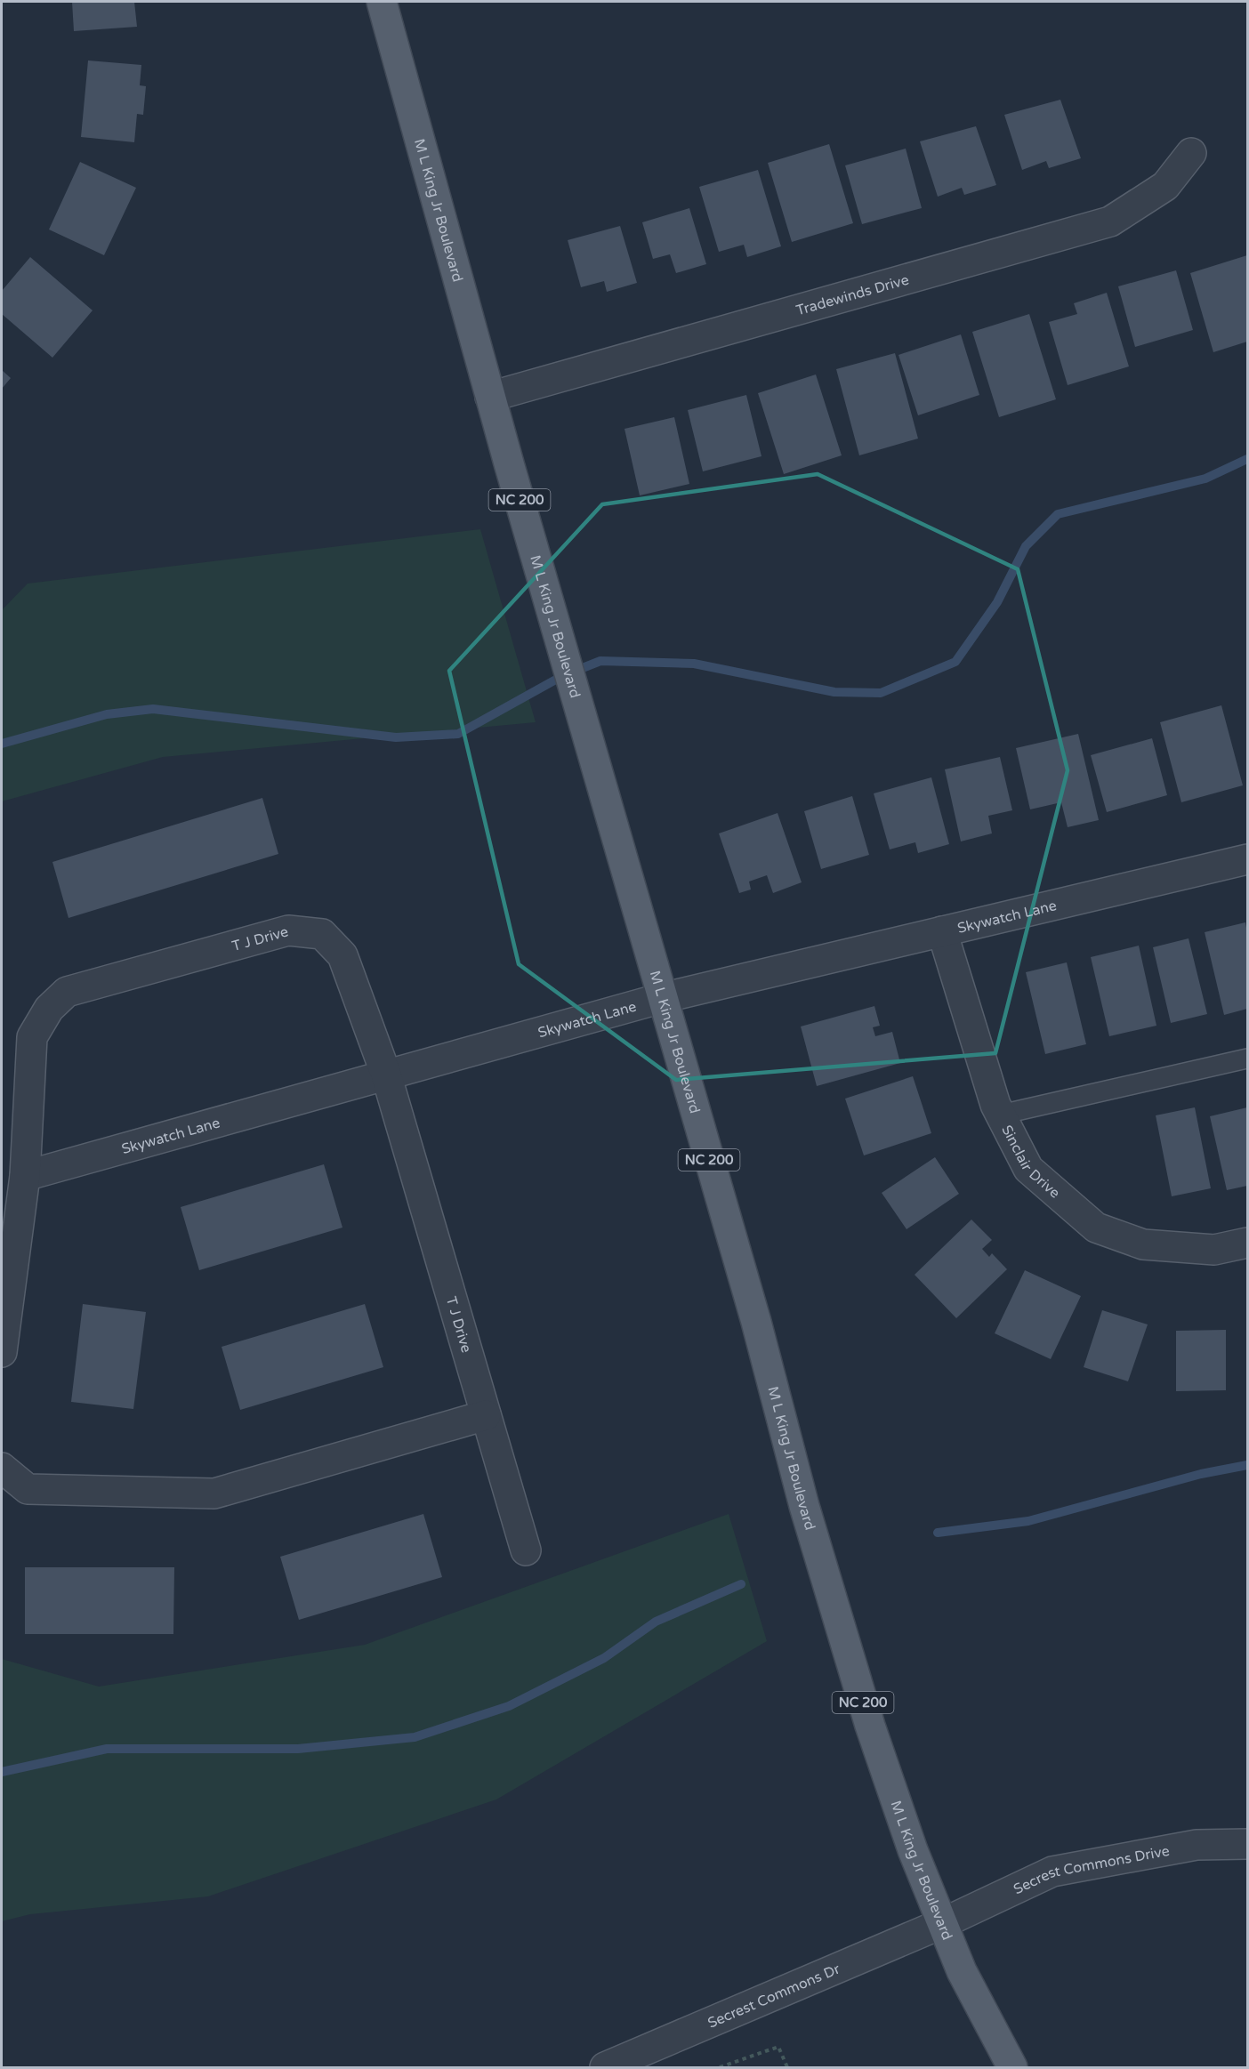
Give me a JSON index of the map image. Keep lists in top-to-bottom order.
{
  "streets": {
    "main road": ["M L King Jr Boulevard", "NC 200"],
    "street": [
      "Tradewinds Drive",
      "Skywatch Lane",
      "T J Drive",
      "Sinclair Drive",
      "Secrest Commons Drive",
      "Secrest Commons Dr"
    ]
  },
  "crossings": [
    ["M L King Jr Boulevard", "Tradewinds Drive"],
    ["M L King Jr Boulevard", "Skywatch Lane"],
    ["M L King Jr Boulevard", "Secrest Commons Drive"],
    ["M L King Jr Boulevard", "Secrest Commons Dr"],
    ["Skywatch Lane", "T J Drive"],
    ["Skywatch Lane", "Sinclair Drive"],
    ["Secrest Commons Drive", "Secrest Commons Dr"]
  ]
}
